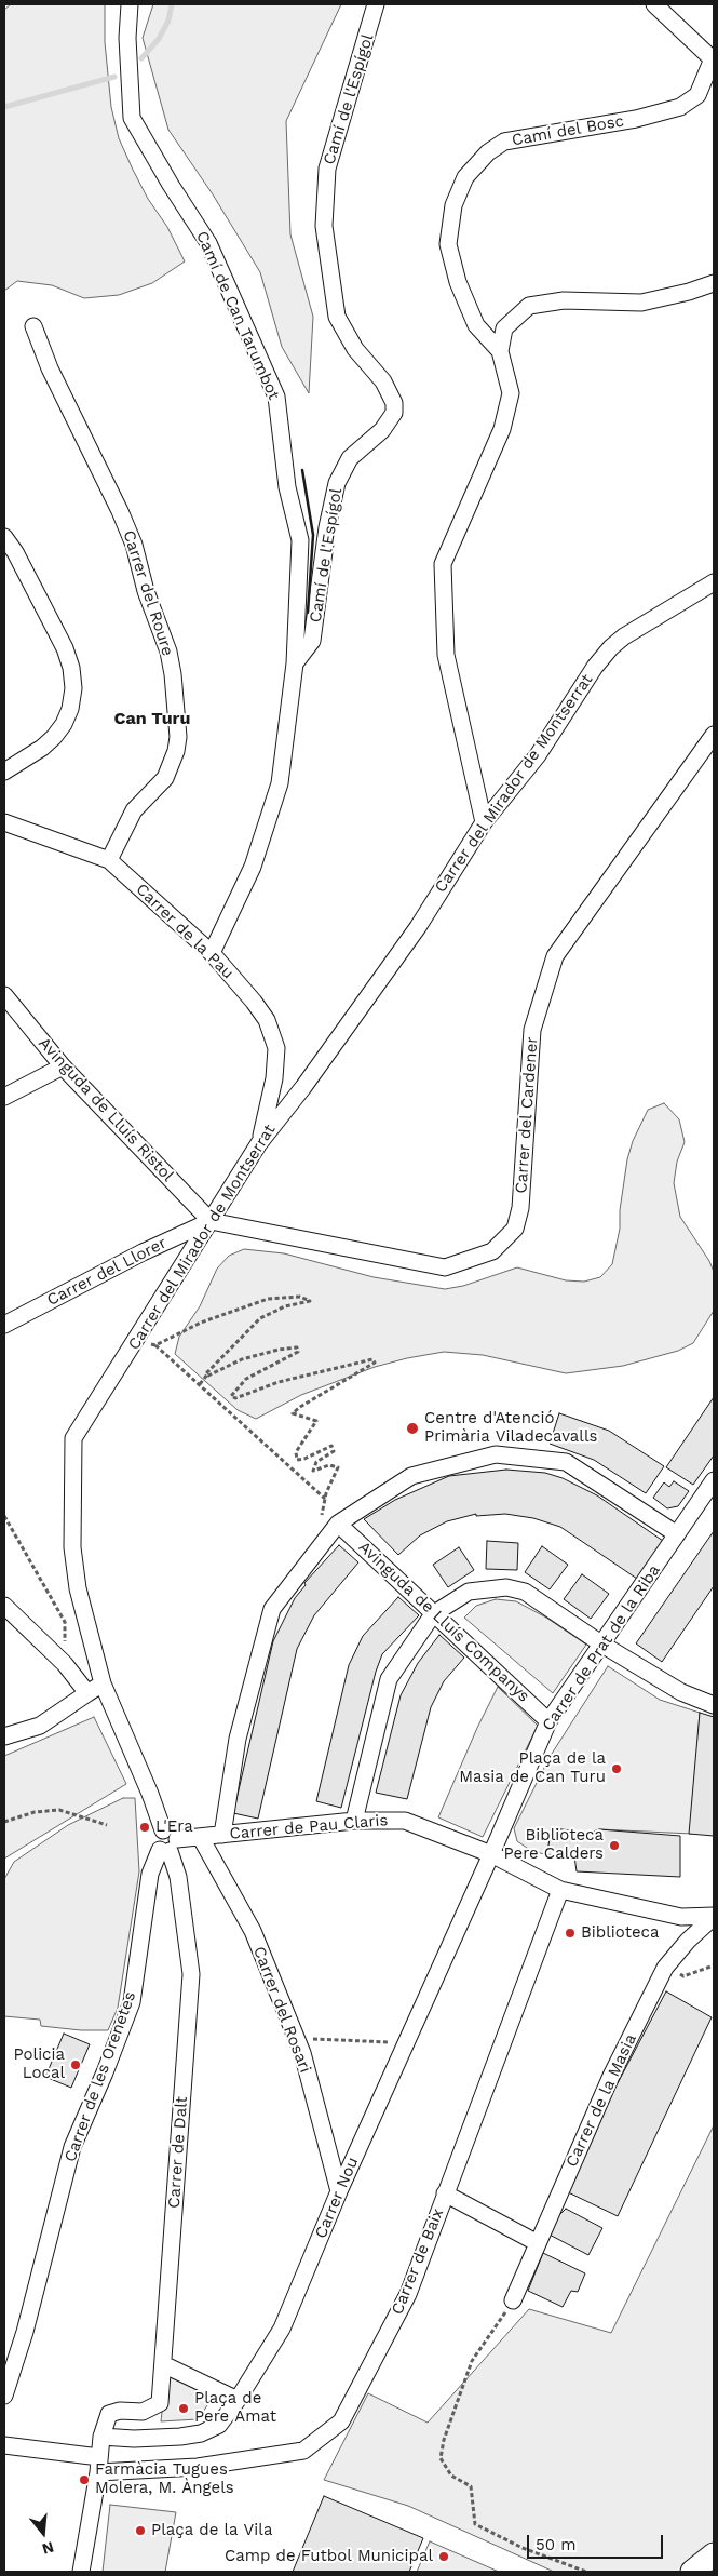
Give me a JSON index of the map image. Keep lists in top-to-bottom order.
{
  "streets": {
    "street": [
      "Camí de l'Espígol",
      "Camí del Bosc",
      "Camí de Can Tarumbot",
      "Carrer del Roure",
      "Carrer del Mirador de Montserrat",
      "Carrer de la Pau",
      "Avinguda de Lluís Ristol",
      "Carrer del Cardener",
      "Carrer del Llorer",
      "Avinguda de Lluís Companys",
      "Carrer de Prat de la Riba",
      "Carrer de Pau Claris",
      "Carrer del Rosari",
      "Carrer de les Orenetes",
      "Carrer de la Masia",
      "Carrer de Dalt",
      "Carrer Nou",
      "Carrer de Baix"
    ]
  },
  "crossings": [
    ["Camí de l'Espígol", "Camí de Can Tarumbot"],
    ["Camí de Can Tarumbot", "Carrer de la Pau"],
    ["Carrer del Roure", "Carrer de la Pau"],
    ["Carrer del Mirador de Montserrat", "Carrer de la Pau"],
    ["Carrer del Mirador de Montserrat", "Avinguda de Lluís Ristol"],
    ["Carrer del Mirador de Montserrat", "Carrer del Cardener"],
    ["Carrer del Mirador de Montserrat", "Carrer del Llorer"],
    ["Carrer del Mirador de Montserrat", "Carrer de Pau Claris"],
    ["Carrer del Mirador de Montserrat", "Carrer de les Orenetes"],
    ["Carrer del Mirador de Montserrat", "Carrer de Dalt"],
    ["Avinguda de Lluís Ristol", "Carrer del Cardener"],
    ["Avinguda de Lluís Ristol", "Carrer del Llorer"],
    ["Carrer del Cardener", "Carrer del Llorer"],
    ["Avinguda de Lluís Companys", "Carrer de Prat de la Riba"],
    ["Carrer de Prat de la Riba", "Carrer de Pau Claris"],
    ["Carrer de Prat de la Riba", "Carrer Nou"],
    ["Carrer de Pau Claris", "Carrer del Rosari"],
    ["Carrer de Pau Claris", "Carrer de les Orenetes"],
    ["Carrer de Pau Claris", "Carrer de la Masia"],
    ["Carrer de Pau Claris", "Carrer de Dalt"],
    ["Carrer de Pau Claris", "Carrer Nou"],
    ["Carrer de Pau Claris", "Carrer de Baix"],
    ["Carrer del Rosari", "Carrer Nou"],
    ["Carrer de les Orenetes", "Carrer de Dalt"],
    ["Carrer de Dalt", "Carrer Nou"]
  ],
  "districts": ["Can Turu"],
  "places": [
    "Centre d'Atenció Primària Viladecavalls",
    "Plaça de la Masia de Can Turu",
    "L'Era",
    "Biblioteca Pere Calders",
    "Biblioteca",
    "Policia Local",
    "Plaça de Pere Amat",
    "Farmàcia Tugues Molera, M. Àngels",
    "Plaça de la Vila",
    "Camp de Futbol Municipal"
  ],
  "scale_bar": "50 m",
  "north": "bottom"
}
